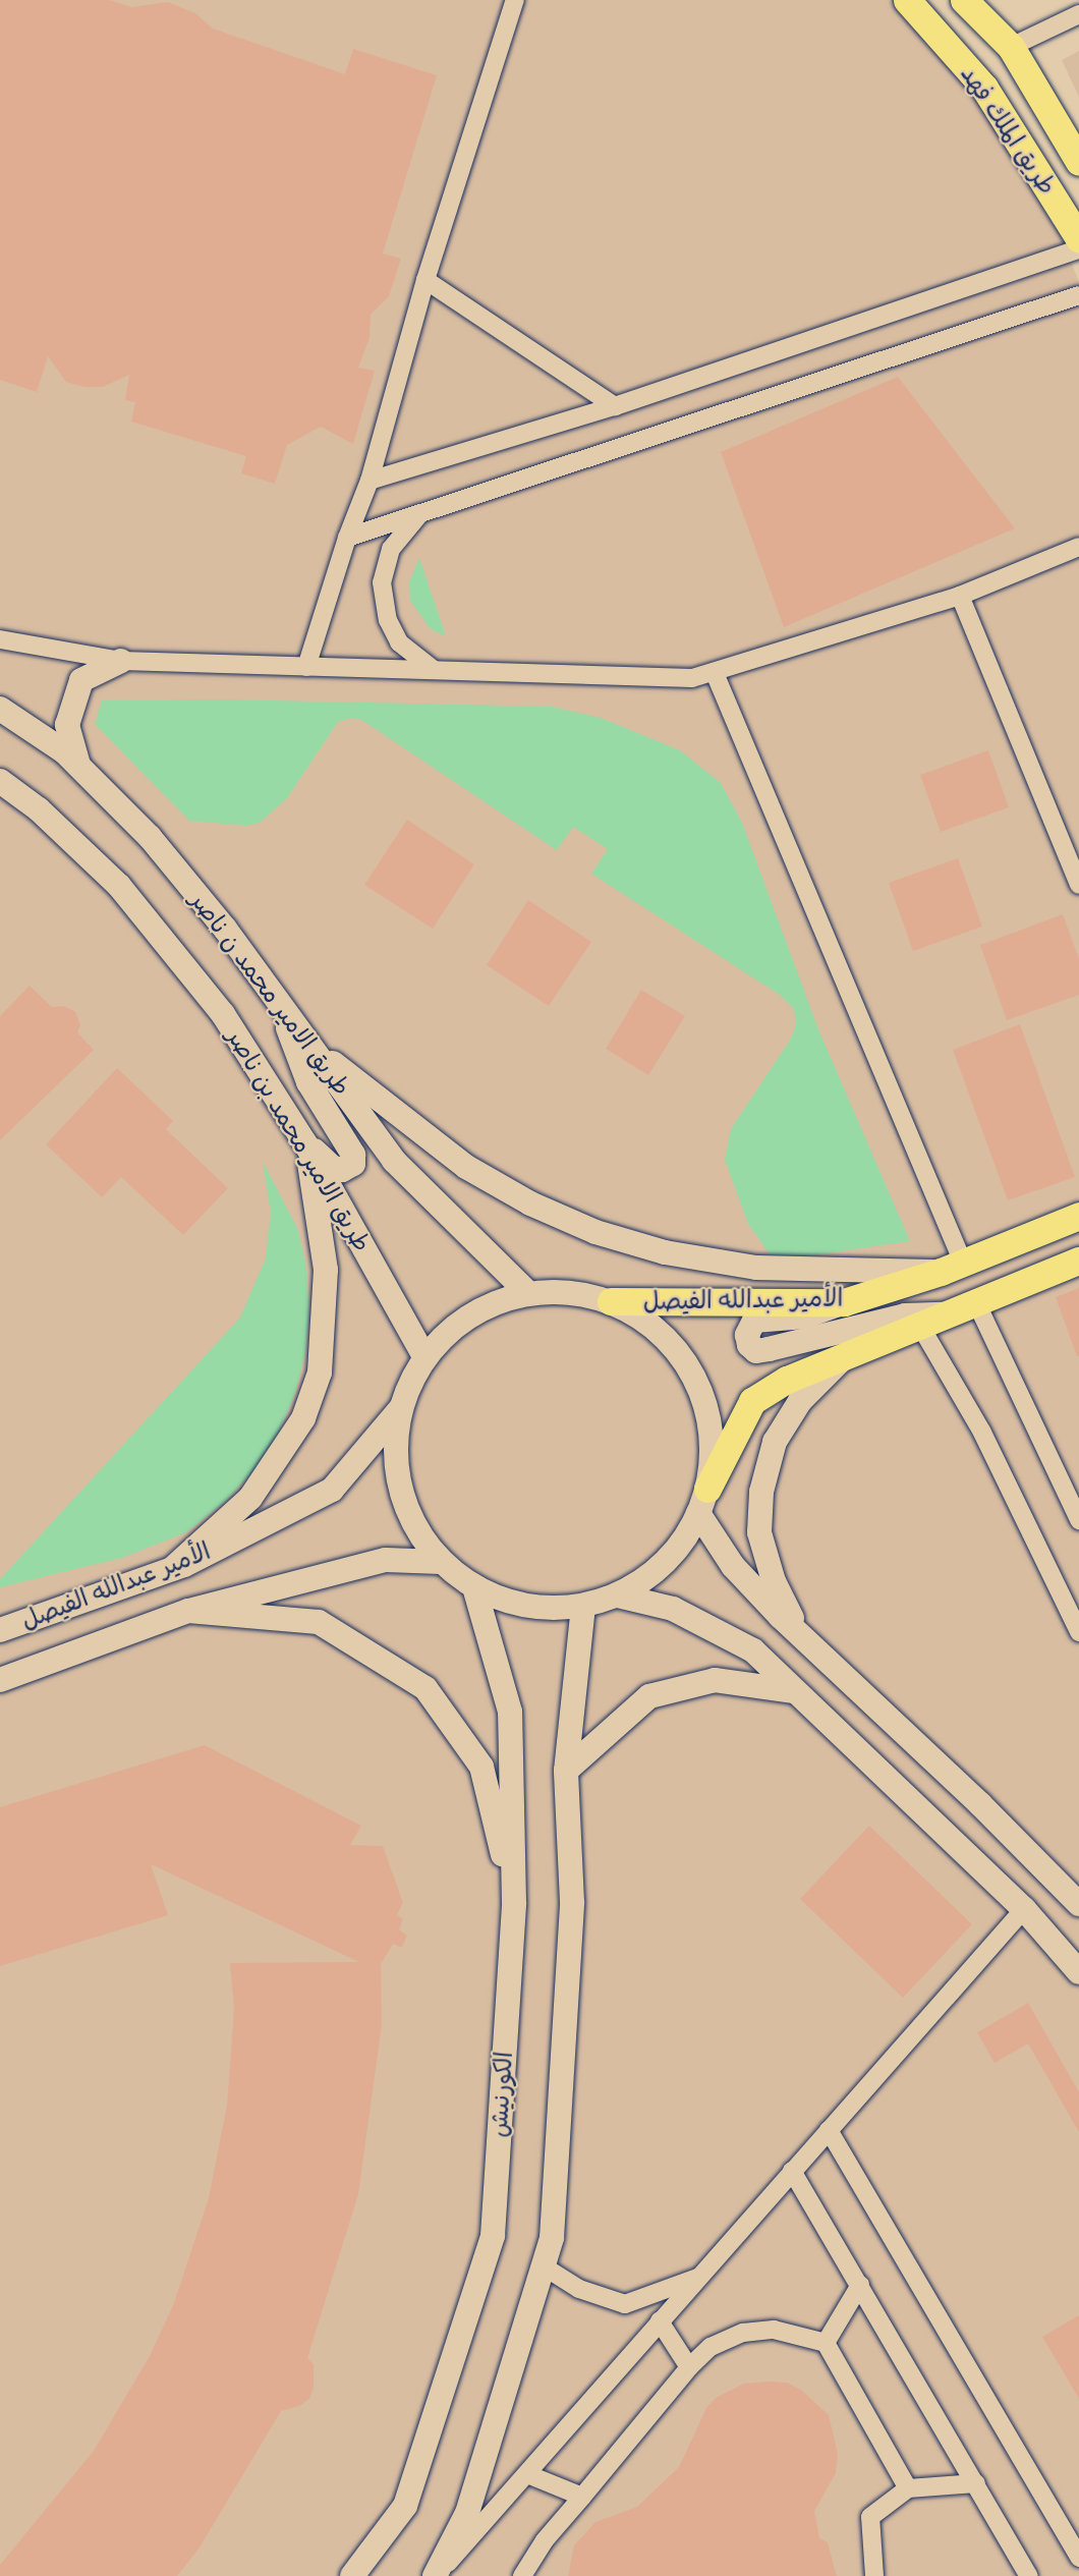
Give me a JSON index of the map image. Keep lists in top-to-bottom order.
{
  "streets": {
    "main road": [
      "طريق الملك فهد",
      "طريق الامير محمد ن ناصر",
      "طريق الامير محمد بن ناصر",
      "الأمير عبدالله الفيصل",
      "الكورنيش"
    ]
  }
}
